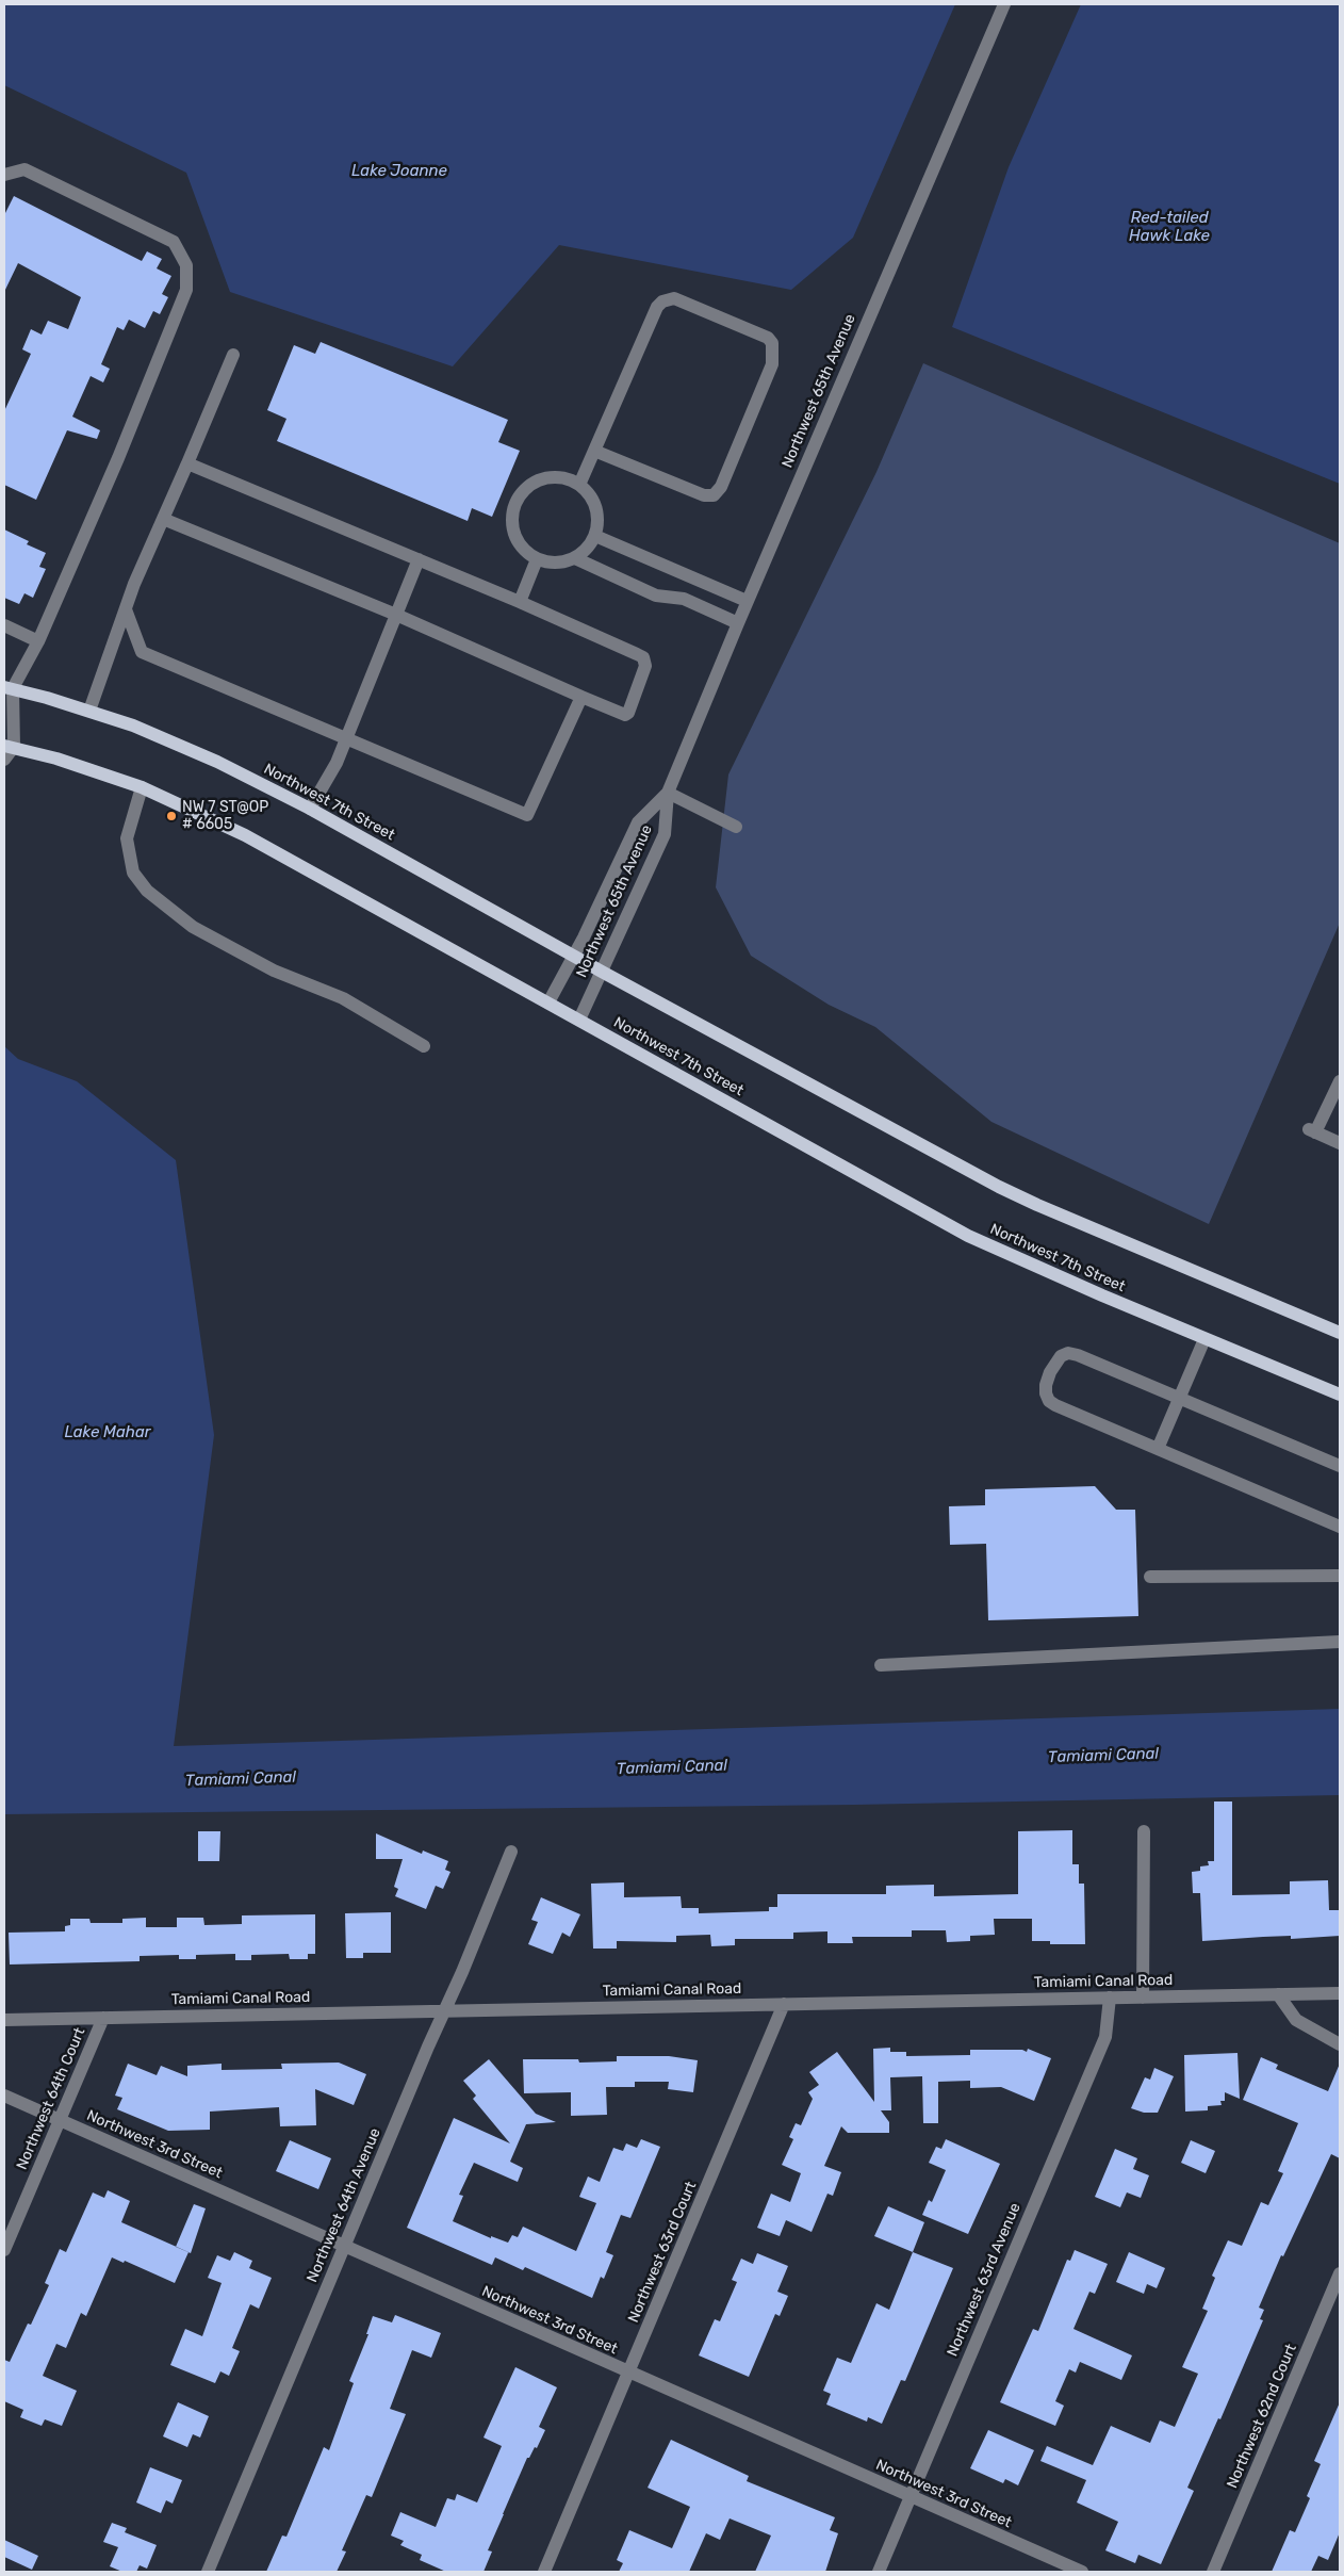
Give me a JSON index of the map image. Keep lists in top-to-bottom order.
{
  "streets": {
    "main road": ["Northwest 7th Street"],
    "street": [
      "Northwest 65th Avenue",
      "Tamiami Canal Road",
      "Northwest 64th Court",
      "Northwest 3rd Street",
      "Northwest 64th Avenue",
      "Northwest 63rd Court",
      "Northwest 63rd Avenue",
      "Northwest 62nd Court"
    ]
  },
  "crossings": [
    ["Northwest 65th Avenue", "Northwest 7th Street"],
    ["Tamiami Canal Road", "Northwest 64th Court"],
    ["Tamiami Canal Road", "Northwest 64th Avenue"],
    ["Tamiami Canal Road", "Northwest 63rd Court"],
    ["Tamiami Canal Road", "Northwest 63rd Avenue"],
    ["Northwest 64th Court", "Northwest 3rd Street"],
    ["Northwest 3rd Street", "Northwest 64th Avenue"],
    ["Northwest 3rd Street", "Northwest 63rd Court"],
    ["Northwest 3rd Street", "Northwest 63rd Avenue"]
  ],
  "water": [
    "Lake Joanne",
    "Red-tailed Hawk Lake",
    "Lake Mahar",
    "Tamiami Canal"
  ],
  "places": ["NW 7 ST@OP # 6605"]
}
